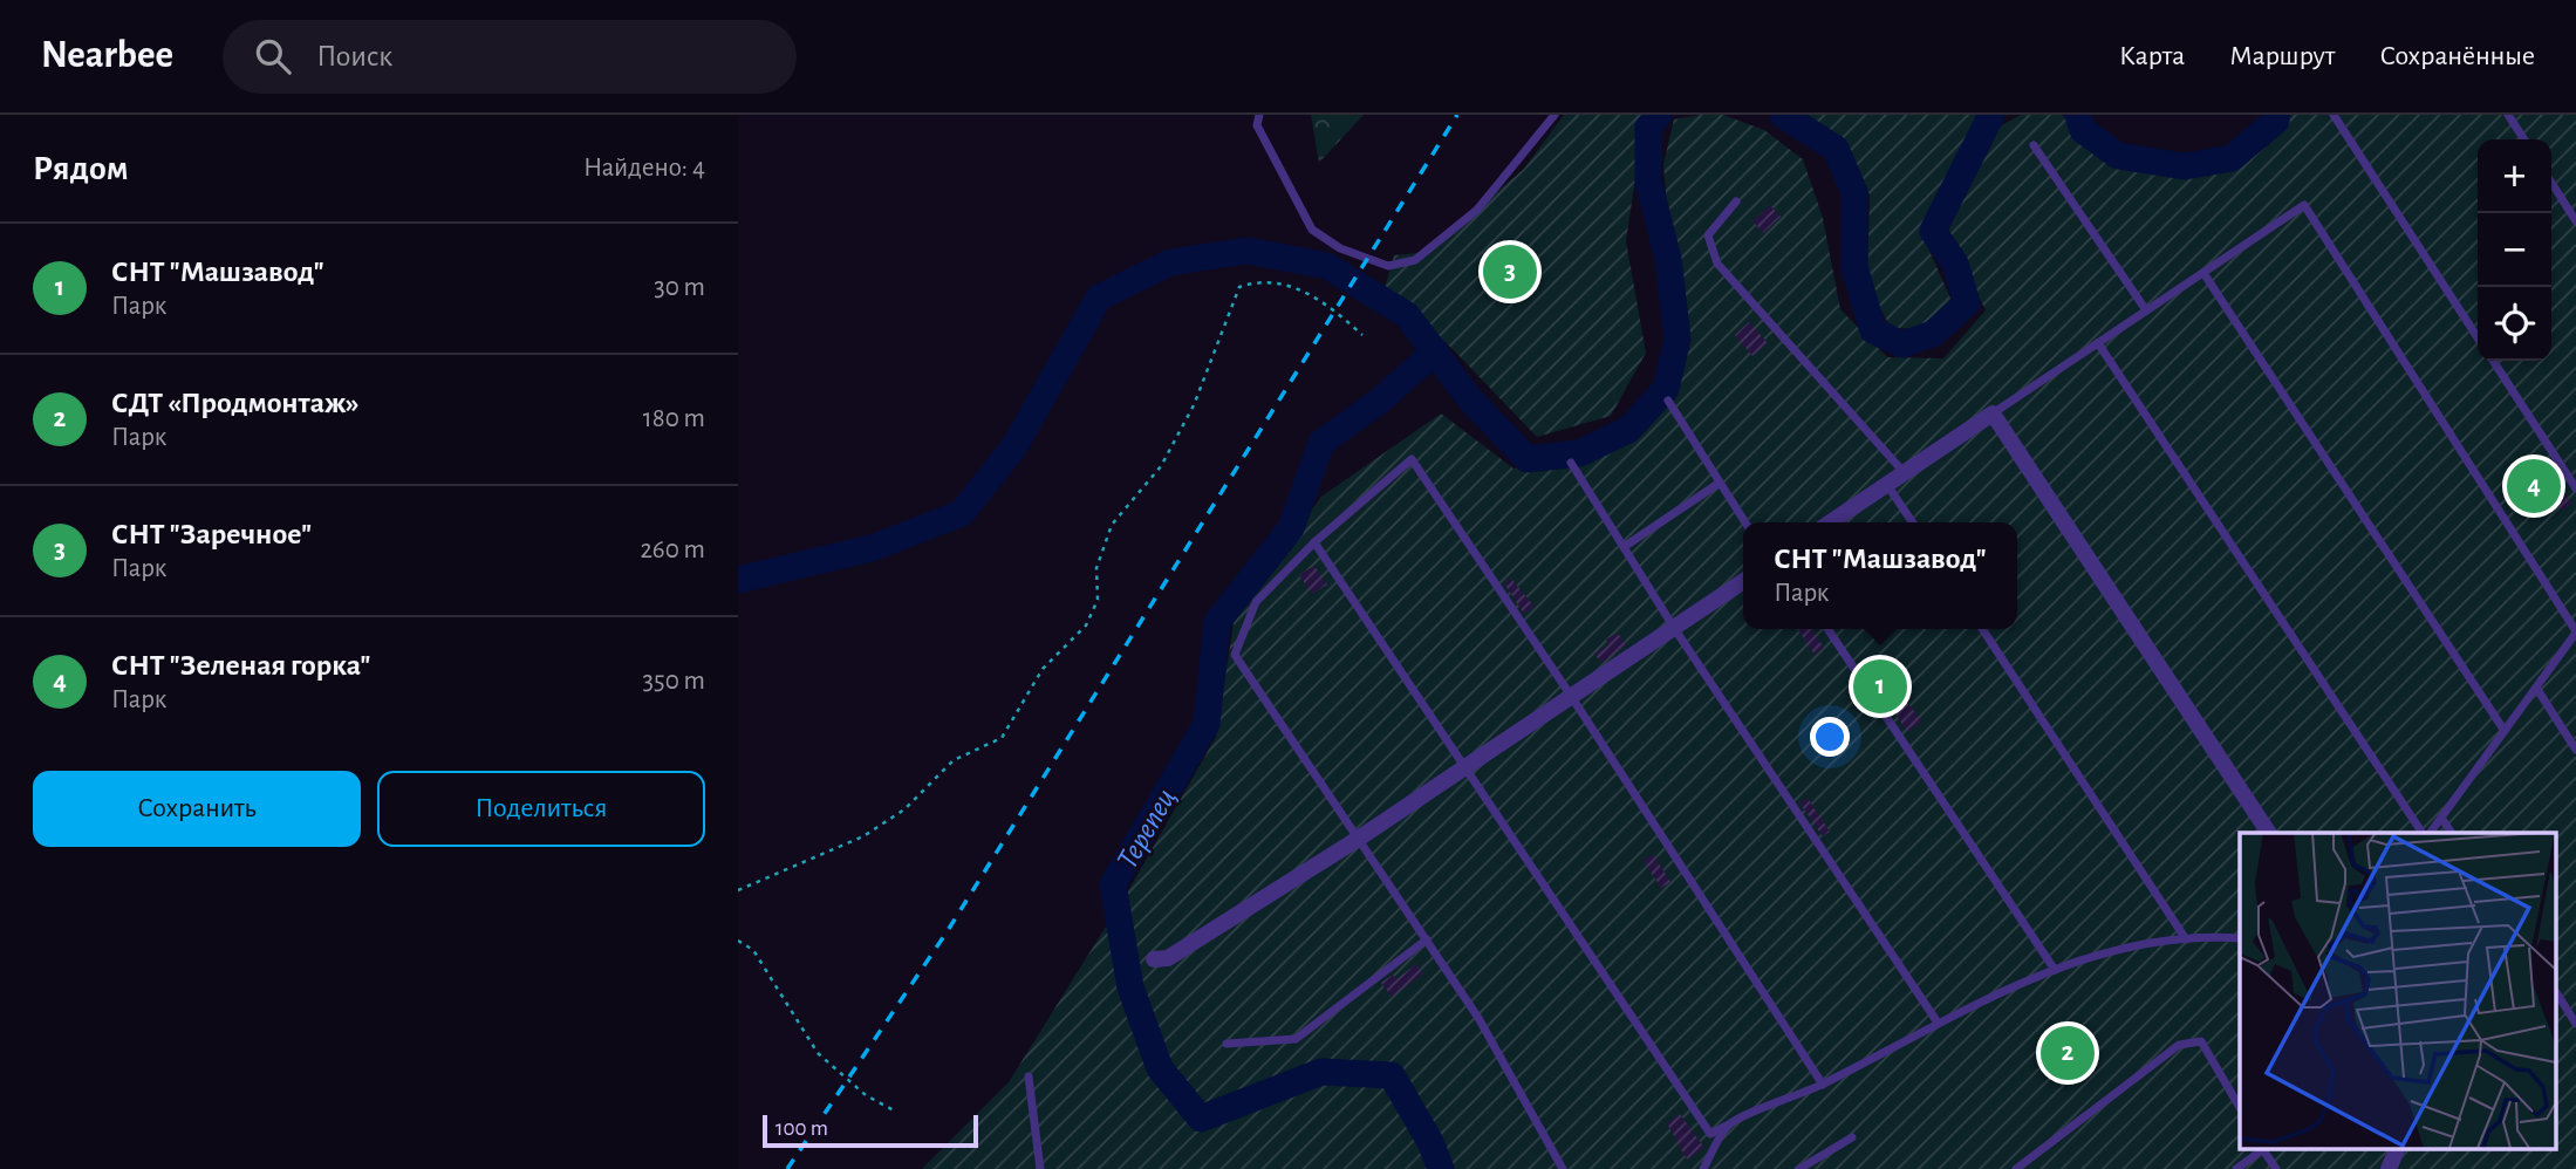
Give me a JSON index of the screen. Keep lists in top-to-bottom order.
{
  "water": ["Терепец"],
  "scale_bar": "100 m",
  "page": {
    "header": "Nearbee",
    "search": "Поиск",
    "nav": ["Карта", "Маршрут", "Сохранённые"],
    "heading": ["Рядом", "Найдено: 4"],
    "map_buttons": ["+", "−"],
    "list": [
      {
        "mark": "1",
        "name": "СНТ \"Машзавод\"",
        "note": "Парк",
        "value": "30 m"
      },
      {
        "mark": "2",
        "name": "СДТ «Продмонтаж»",
        "note": "Парк",
        "value": "180 m"
      },
      {
        "mark": "3",
        "name": "СНТ \"Заречное\"",
        "note": "Парк",
        "value": "260 m"
      },
      {
        "mark": "4",
        "name": "СНТ \"Зеленая горка\"",
        "note": "Парк",
        "value": "350 m"
      }
    ],
    "pins": [
      "3",
      "4",
      "1",
      "2"
    ],
    "popup": ["СНТ \"Машзавод\"", "Парк"],
    "buttons": ["Сохранить", "Поделиться"],
    "scale": "100 m"
  }
}
